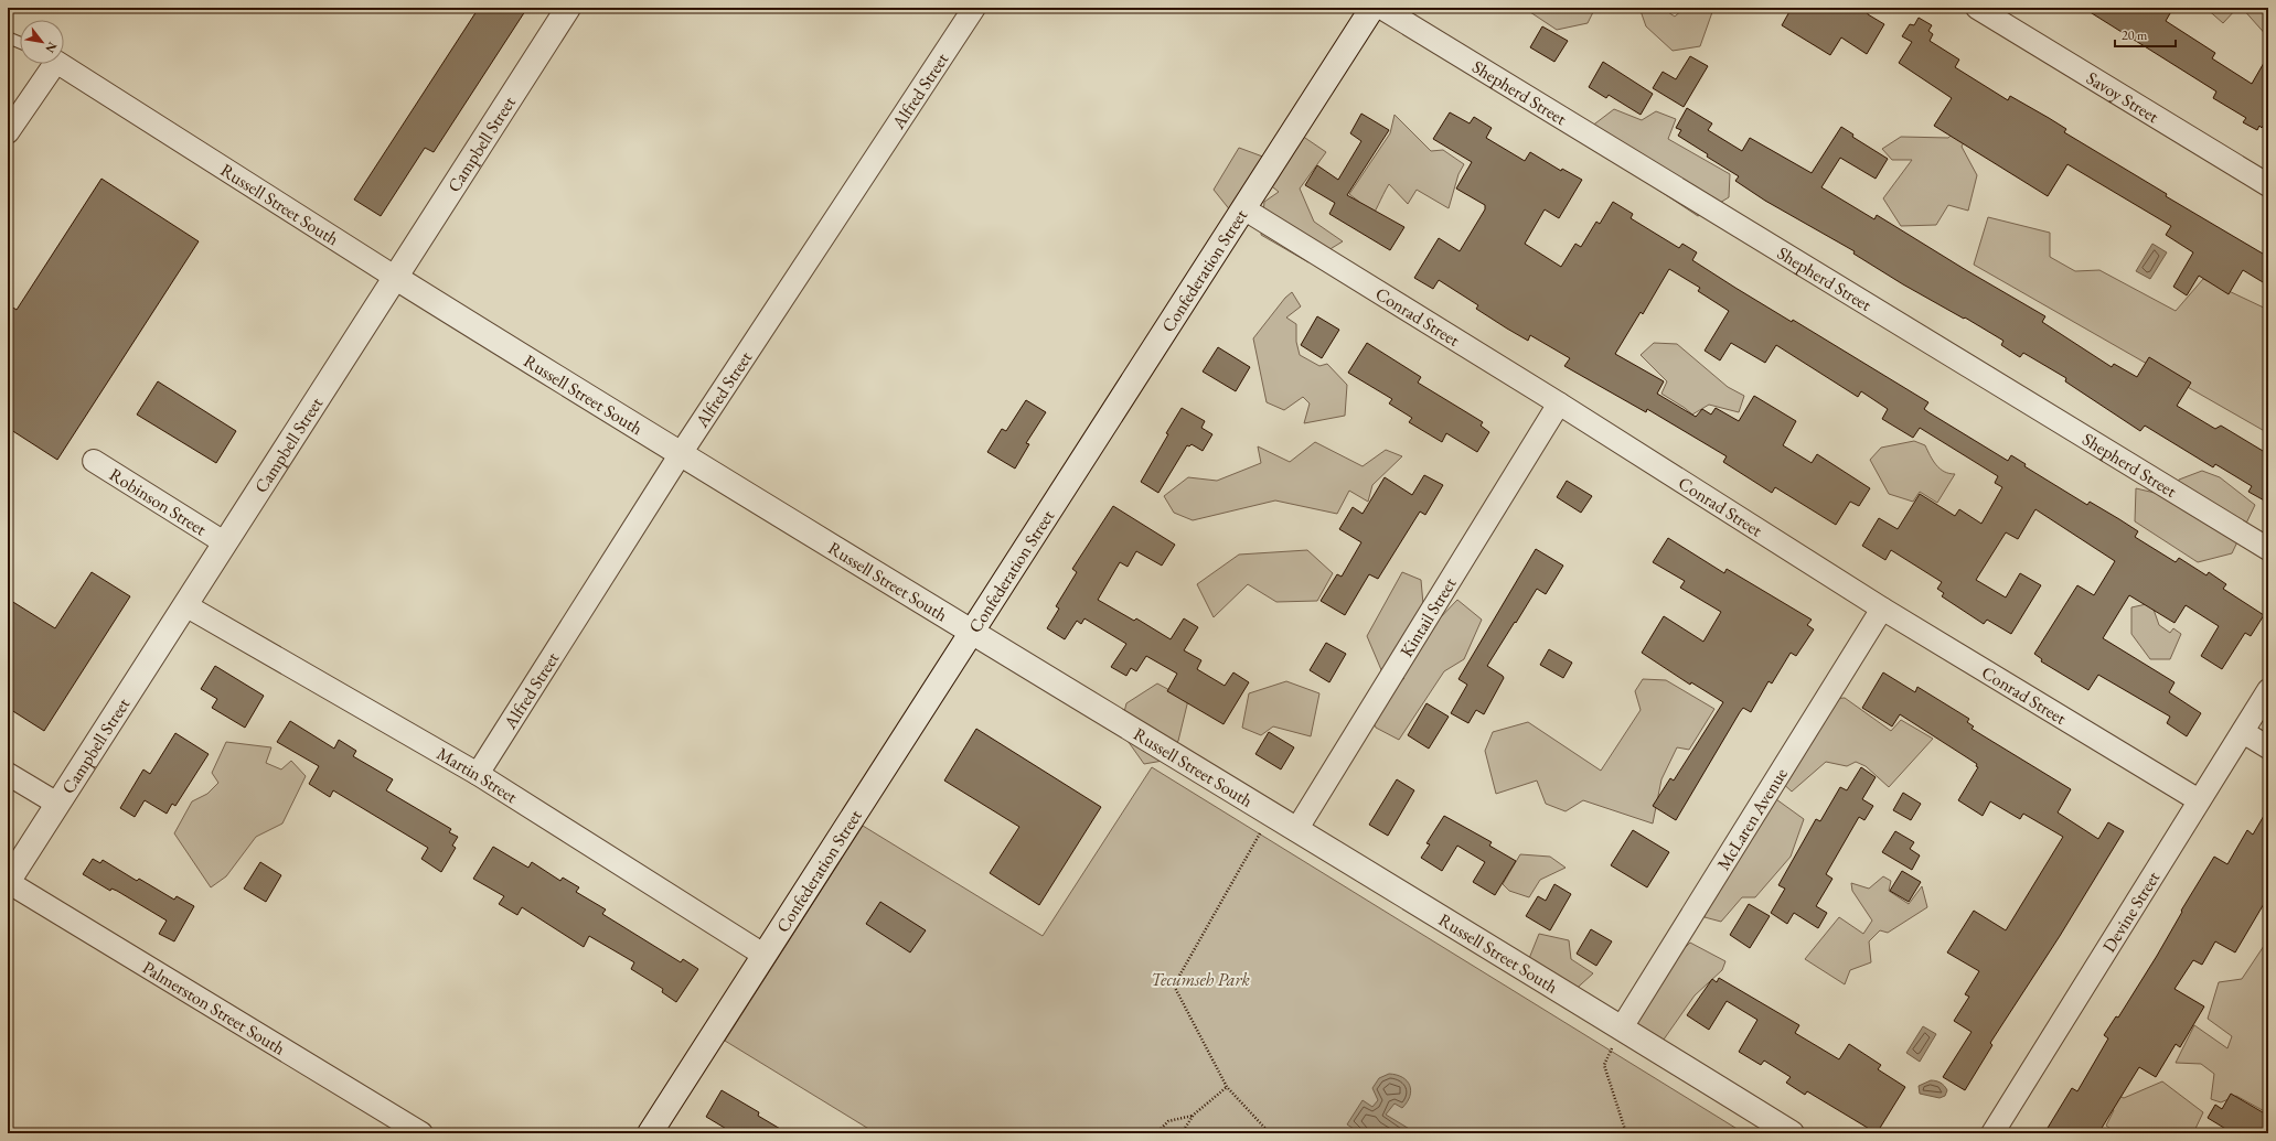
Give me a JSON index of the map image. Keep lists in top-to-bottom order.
{
  "streets": {
    "street": [
      "Alfred Street",
      "Shepherd Street",
      "Savoy Street",
      "Campbell Street",
      "Russell Street South",
      "Confederation Street",
      "Conrad Street",
      "Robinson Street",
      "Kintail Street",
      "Martin Street",
      "McLaren Avenue",
      "Devine Street",
      "Palmerston Street South"
    ]
  },
  "crossings": [
    ["Alfred Street", "Russell Street South"],
    ["Alfred Street", "Martin Street"],
    ["Campbell Street", "Russell Street South"],
    ["Campbell Street", "Robinson Street"],
    ["Campbell Street", "Martin Street"],
    ["Campbell Street", "Palmerston Street South"],
    ["Russell Street South", "Confederation Street"],
    ["Russell Street South", "Kintail Street"],
    ["Russell Street South", "McLaren Avenue"],
    ["Confederation Street", "Conrad Street"],
    ["Confederation Street", "Martin Street"],
    ["Conrad Street", "Kintail Street"],
    ["Conrad Street", "McLaren Avenue"],
    ["Conrad Street", "Devine Street"]
  ],
  "parks": ["Tecumseh Park"],
  "scale_bar": "20 m",
  "north": "bottom right"
}
